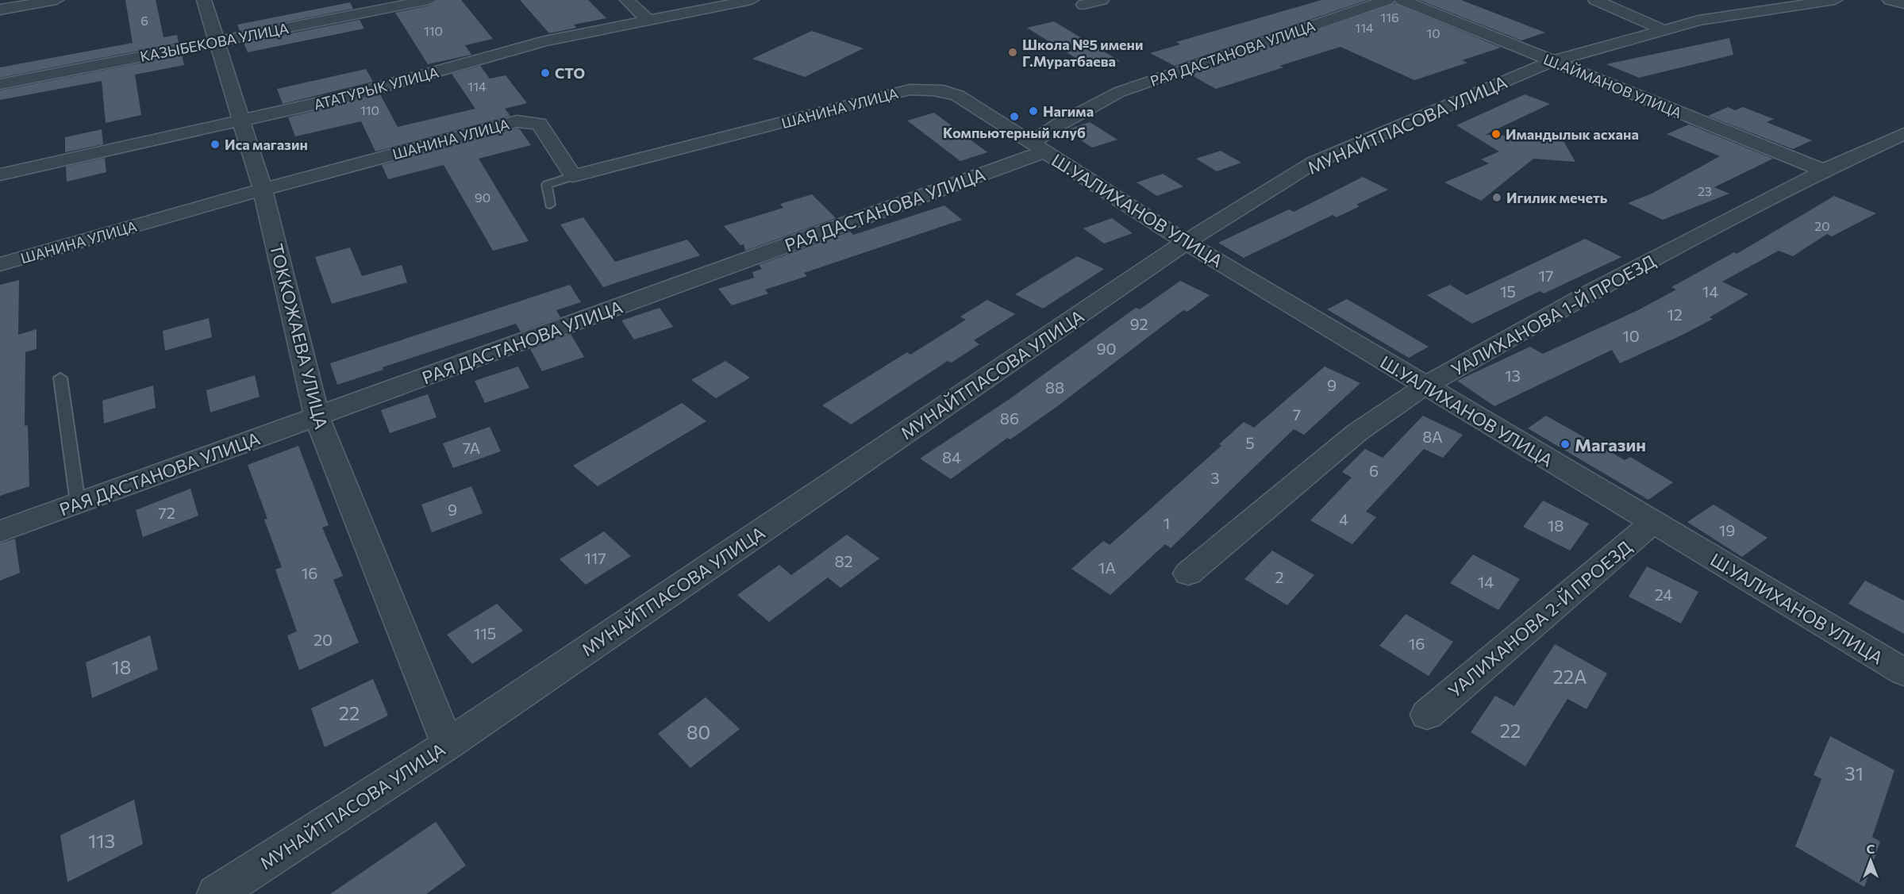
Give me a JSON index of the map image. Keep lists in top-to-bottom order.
{
  "streets": {
    "street": [
      "КАЗЫБЕКОВА УЛИЦА",
      "РАЯ ДАСТАНОВА УЛИЦА",
      "Ш.АЙМАНОВ УЛИЦА",
      "АТАТУРЫК УЛИЦА",
      "ШАНИНА УЛИЦА",
      "МУНАЙТПАСОВА УЛИЦА",
      "Ш.УАЛИХАНОВ УЛИЦА",
      "УАЛИХАНОВА 1-Й ПРОЕЗД",
      "ТОККОЖАЕВА УЛИЦА",
      "УАЛИХАНОВА 2-Й ПРОЕЗД"
    ]
  },
  "crossings": [
    ["КАЗЫБЕКОВА УЛИЦА", "ТОККОЖАЕВА УЛИЦА"],
    ["РАЯ ДАСТАНОВА УЛИЦА", "ШАНИНА УЛИЦА"],
    ["РАЯ ДАСТАНОВА УЛИЦА", "Ш.УАЛИХАНОВ УЛИЦА"],
    ["РАЯ ДАСТАНОВА УЛИЦА", "ТОККОЖАЕВА УЛИЦА"],
    ["Ш.АЙМАНОВ УЛИЦА", "МУНАЙТПАСОВА УЛИЦА"],
    ["Ш.АЙМАНОВ УЛИЦА", "УАЛИХАНОВА 1-Й ПРОЕЗД"],
    ["АТАТУРЫК УЛИЦА", "ТОККОЖАЕВА УЛИЦА"],
    ["ШАНИНА УЛИЦА", "Ш.УАЛИХАНОВ УЛИЦА"],
    ["ШАНИНА УЛИЦА", "ТОККОЖАЕВА УЛИЦА"],
    ["МУНАЙТПАСОВА УЛИЦА", "Ш.УАЛИХАНОВ УЛИЦА"],
    ["МУНАЙТПАСОВА УЛИЦА", "ТОККОЖАЕВА УЛИЦА"],
    ["Ш.УАЛИХАНОВ УЛИЦА", "УАЛИХАНОВА 1-Й ПРОЕЗД"],
    ["Ш.УАЛИХАНОВ УЛИЦА", "УАЛИХАНОВА 2-Й ПРОЕЗД"]
  ],
  "places": [
    "Школа №5 имени Г.Муратбаева",
    "СТО",
    "Нагима",
    "Компьютерный клуб",
    "Имандылык асхана",
    "Иса магазин",
    "Игилик мечеть",
    "Магазин"
  ],
  "house_numbers": [
    "116",
    "6",
    "114",
    "110",
    "10",
    "114",
    "110",
    "23",
    "90",
    "20",
    "17",
    "15",
    "14",
    "12",
    "92",
    "10",
    "90",
    "13",
    "9",
    "88",
    "7",
    "86",
    "8А",
    "5",
    "7А",
    "84",
    "6",
    "3",
    "9",
    "72",
    "4",
    "1",
    "18",
    "19",
    "117",
    "82",
    "1А",
    "16",
    "2",
    "14",
    "24",
    "115",
    "20",
    "16",
    "18",
    "22А",
    "22",
    "22",
    "80",
    "31",
    "113"
  ],
  "north": "top"
}
